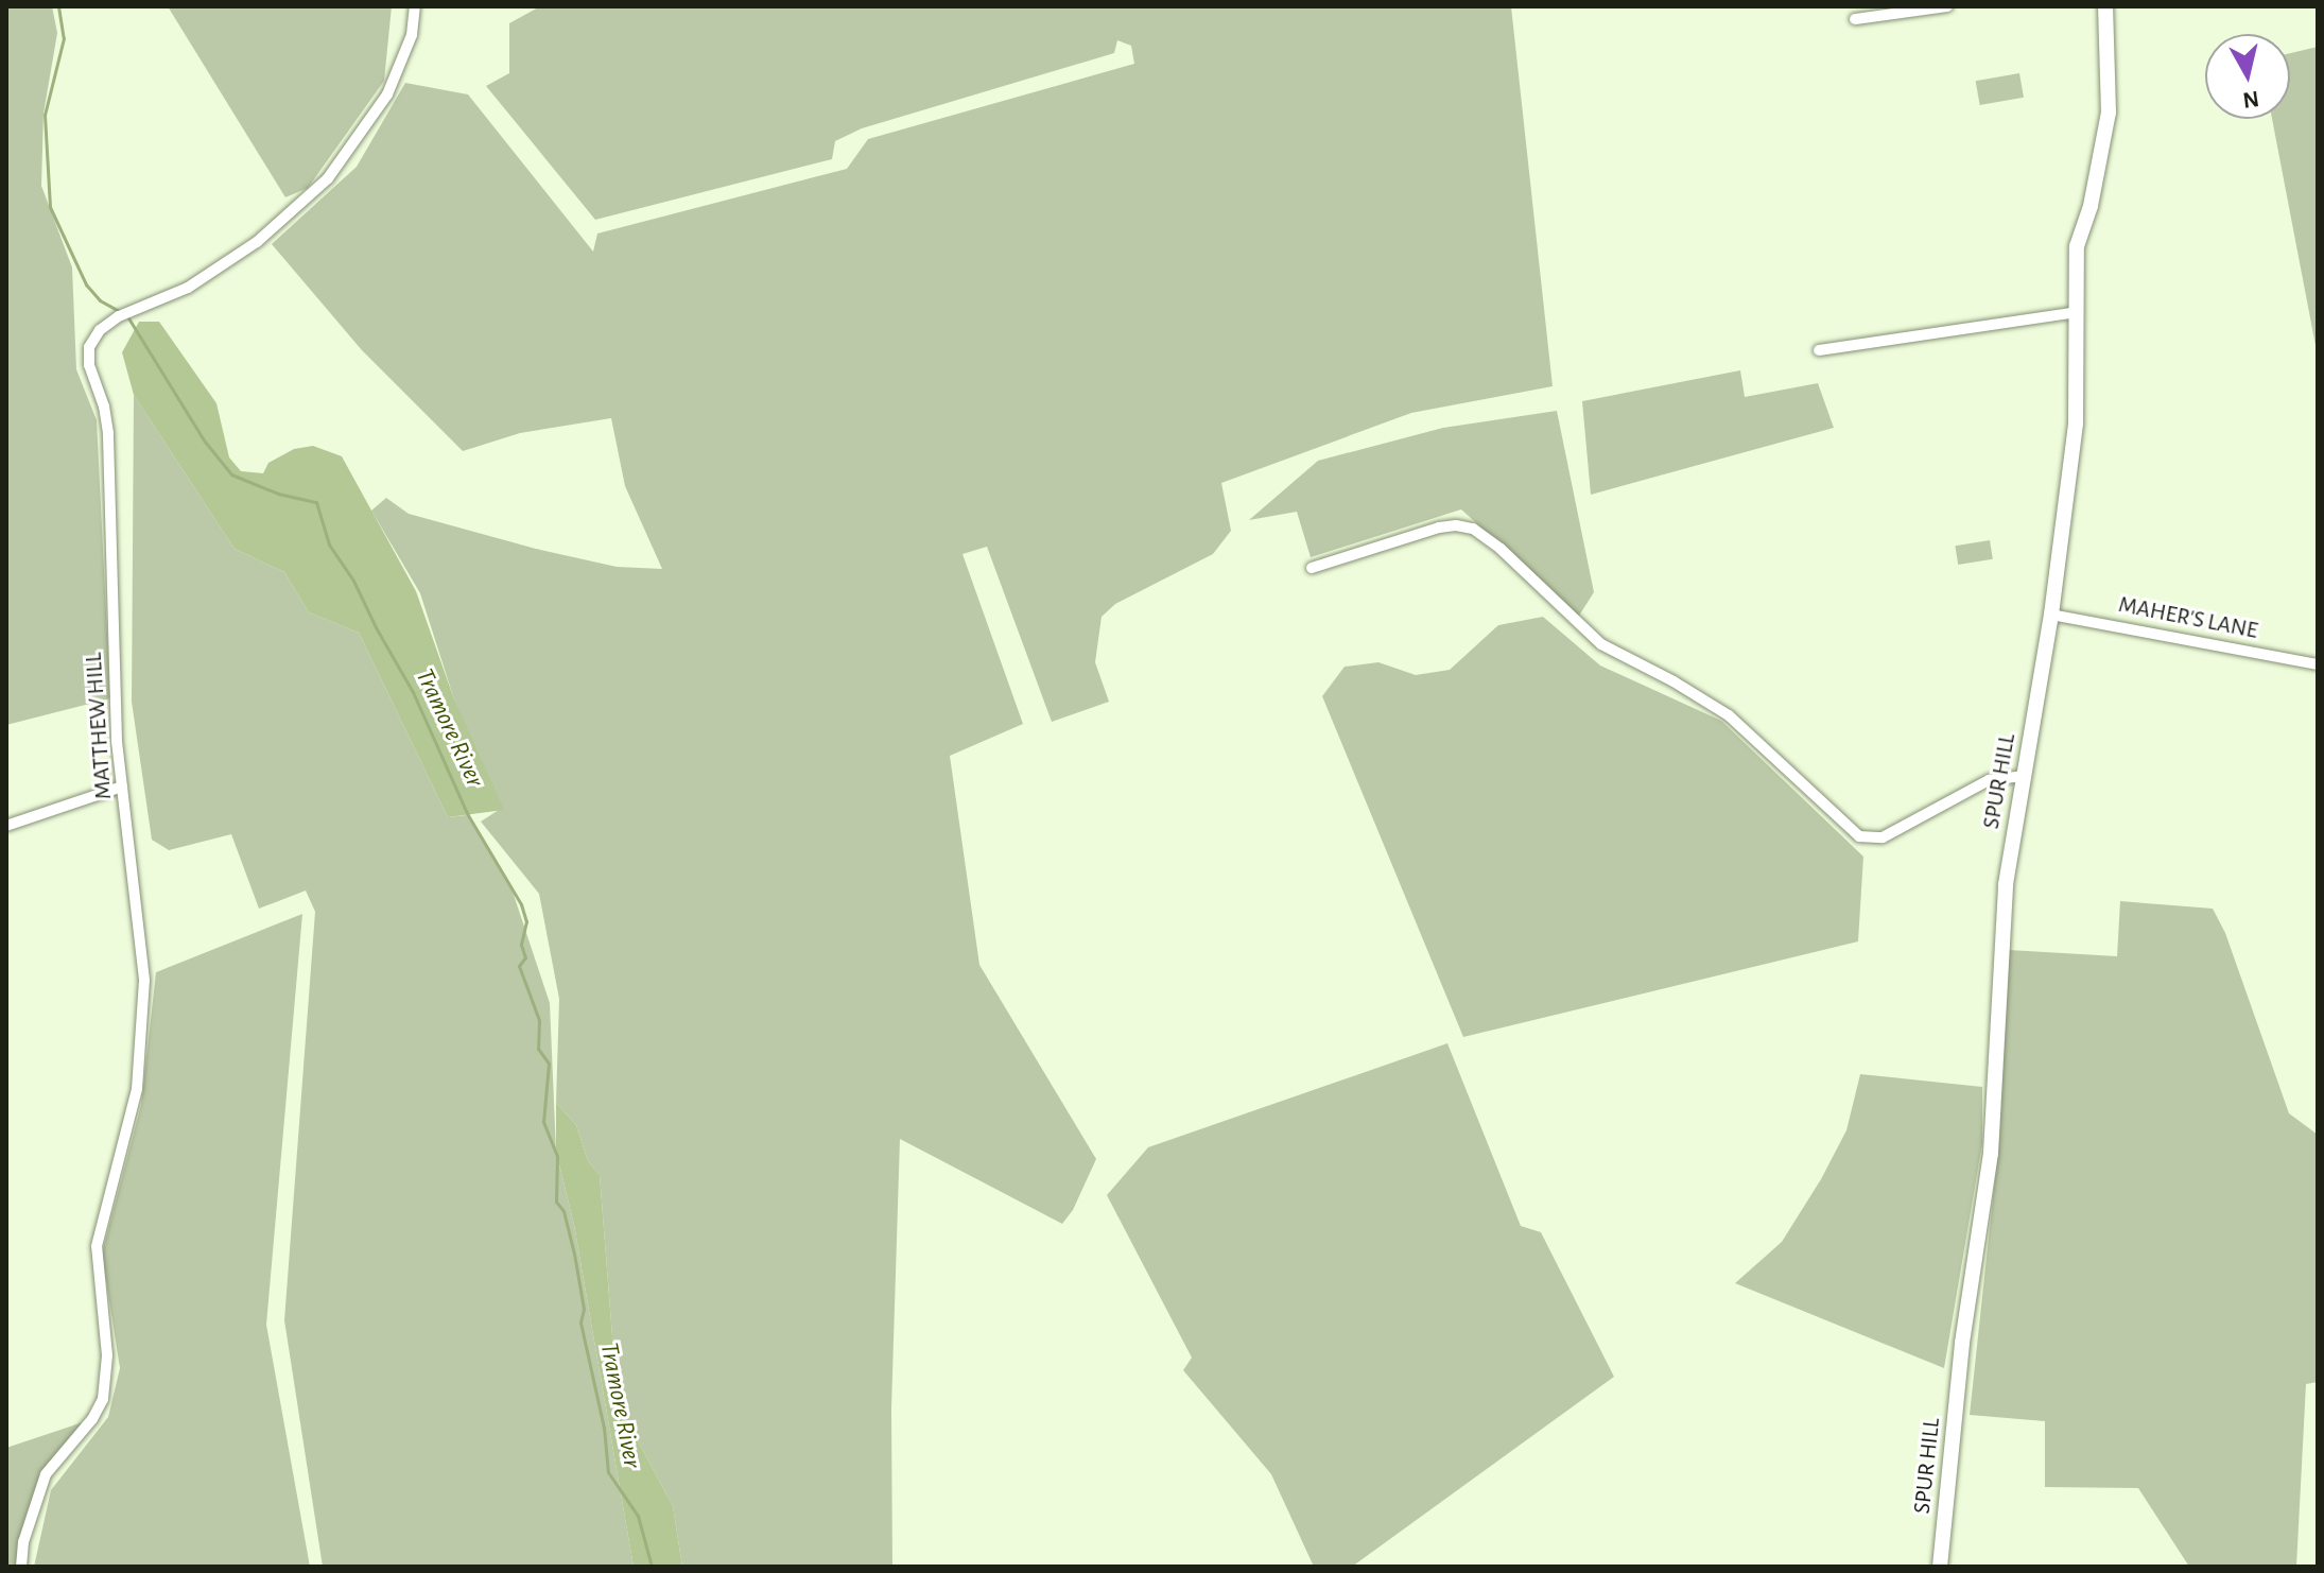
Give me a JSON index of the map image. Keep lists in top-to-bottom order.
{
  "streets": {
    "street": ["MAHER'S LANE", "MATTHEW HILL", "SPUR HILL"]
  },
  "crossings": [
    ["MAHER'S LANE", "SPUR HILL"]
  ],
  "water": ["Tramore River"],
  "north": "bottom"
}
